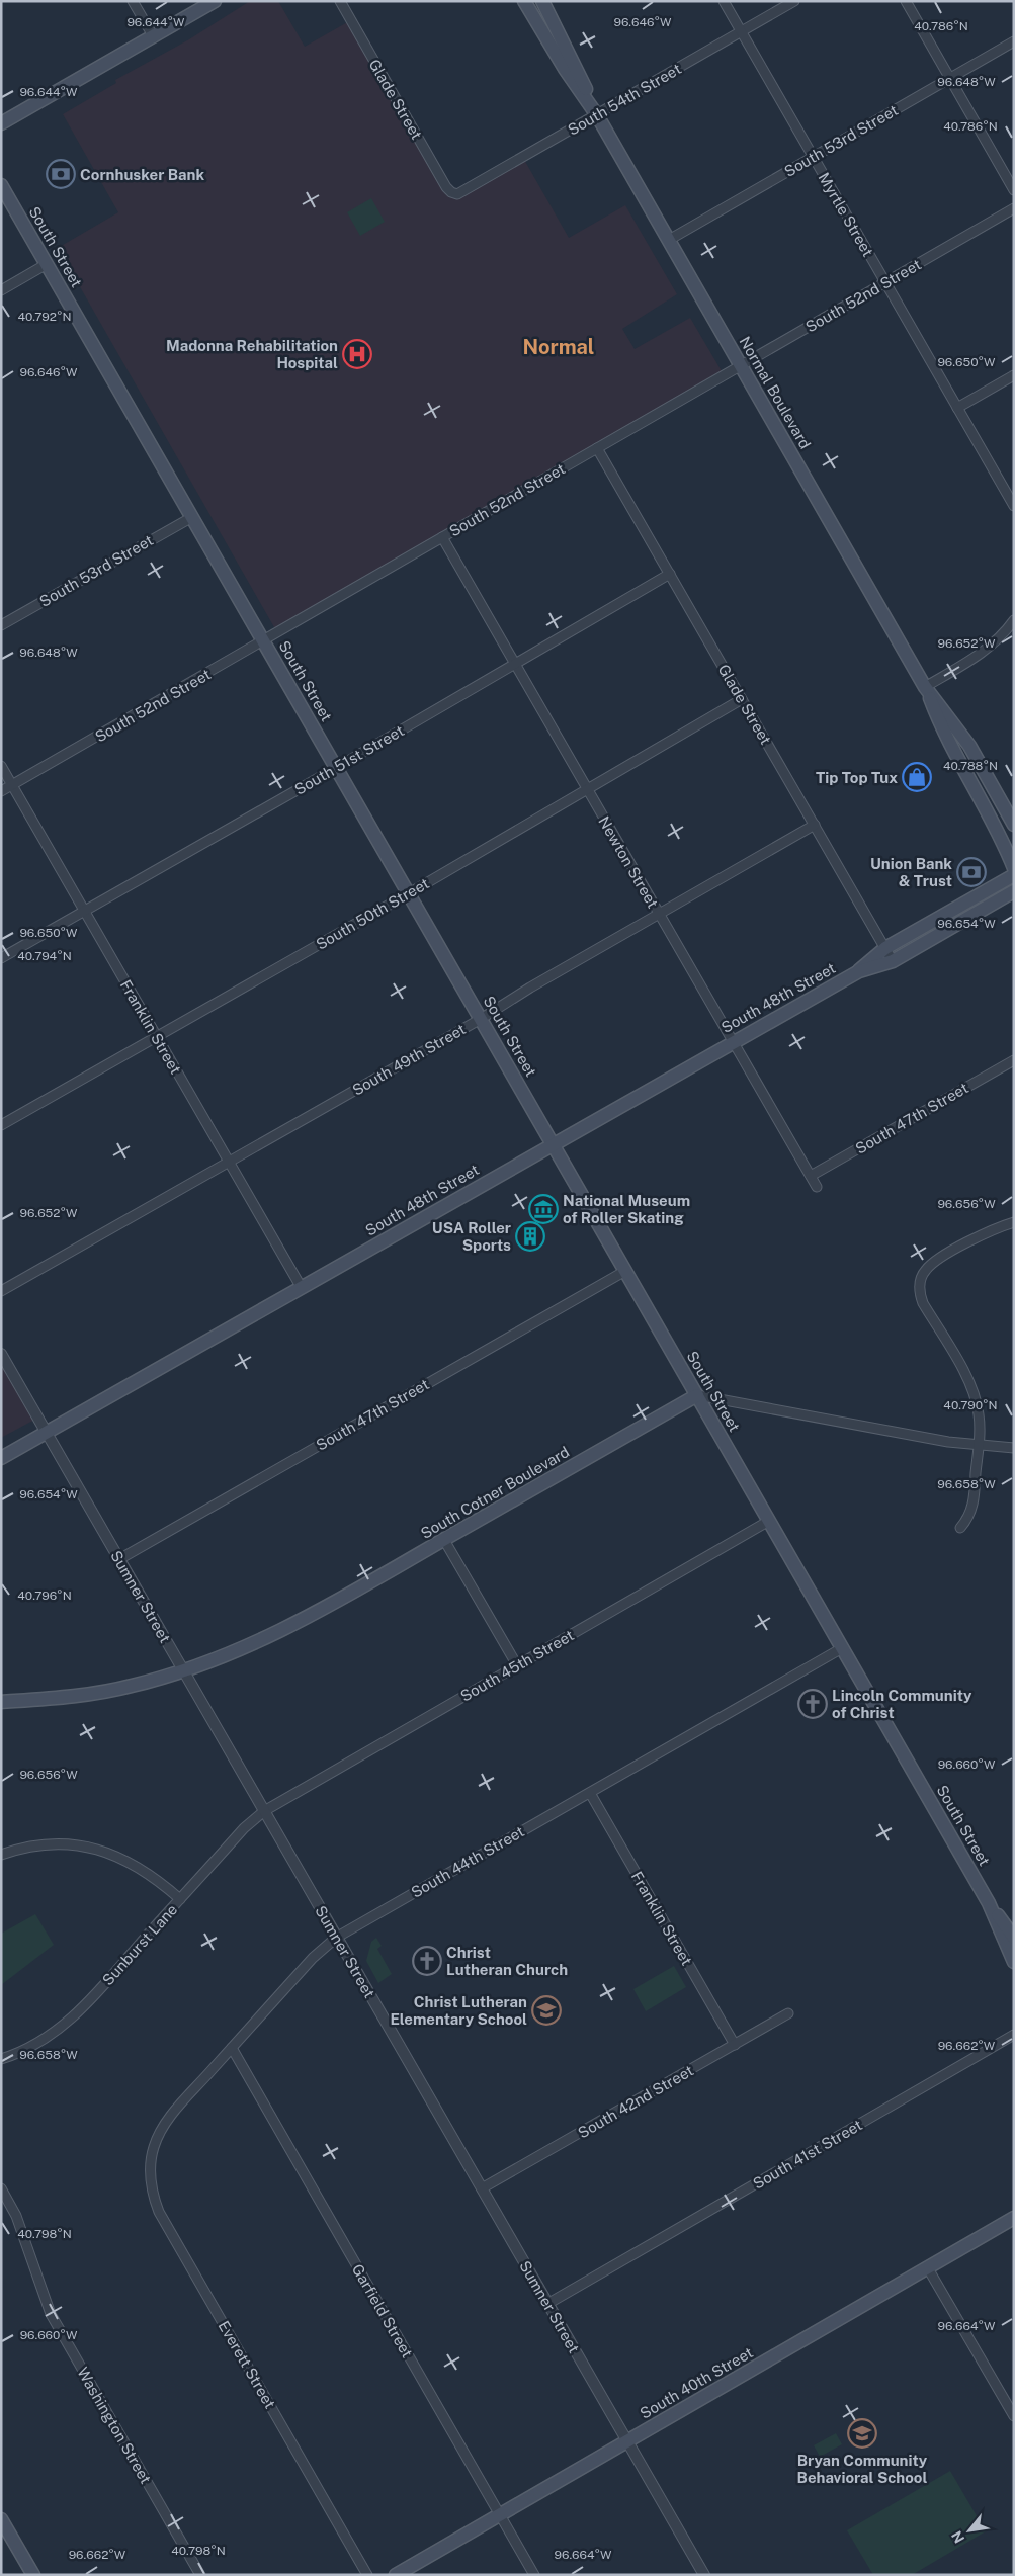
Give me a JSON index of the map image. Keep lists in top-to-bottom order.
{
  "streets": {
    "main road": [
      "South Street",
      "Normal Boulevard",
      "South 48th Street",
      "South Cotner Boulevard",
      "South 40th Street"
    ],
    "street": [
      "Glade Street",
      "South 54th Street",
      "South 53rd Street",
      "Myrtle Street",
      "South 52nd Street",
      "South 51st Street",
      "Newton Street",
      "South 50th Street",
      "Franklin Street",
      "South 49th Street",
      "South 47th Street",
      "Sumner Street",
      "South 45th Street",
      "South 44th Street",
      "Sunburst Lane",
      "South 42nd Street",
      "South 41st Street",
      "Garfield Street",
      "Everett Street",
      "Washington Street"
    ]
  },
  "crossings": [
    ["Glade Street", "South 54th Street"],
    ["Glade Street", "South 52nd Street"],
    ["Glade Street", "South 51st Street"],
    ["Glade Street", "South 50th Street"],
    ["Glade Street", "South 48th Street"],
    ["Glade Street", "South 49th Street"],
    ["South 54th Street", "Myrtle Street"],
    ["South 54th Street", "Normal Boulevard"],
    ["South 53rd Street", "Myrtle Street"],
    ["South 53rd Street", "South Street"],
    ["South 53rd Street", "Normal Boulevard"],
    ["Myrtle Street", "South 52nd Street"],
    ["South Street", "South 52nd Street"],
    ["South Street", "South 51st Street"],
    ["South Street", "South 50th Street"],
    ["South Street", "South 48th Street"],
    ["South Street", "South 49th Street"],
    ["South Street", "South 47th Street"],
    ["South Street", "South Cotner Boulevard"],
    ["South Street", "South 45th Street"],
    ["South Street", "South 44th Street"],
    ["South 52nd Street", "Normal Boulevard"],
    ["South 52nd Street", "Newton Street"],
    ["South 52nd Street", "Franklin Street"],
    ["South 51st Street", "Newton Street"],
    ["South 51st Street", "Franklin Street"],
    ["Newton Street", "South 50th Street"],
    ["Newton Street", "South 48th Street"],
    ["Newton Street", "South 49th Street"],
    ["Newton Street", "South 47th Street"],
    ["South 50th Street", "Franklin Street"],
    ["South 48th Street", "Franklin Street"],
    ["South 48th Street", "Sumner Street"],
    ["Franklin Street", "South 49th Street"],
    ["Franklin Street", "South 44th Street"],
    ["Franklin Street", "South 42nd Street"],
    ["South 47th Street", "Sumner Street"],
    ["South Cotner Boulevard", "Sumner Street"],
    ["Sumner Street", "South 45th Street"],
    ["Sumner Street", "South 44th Street"],
    ["Sumner Street", "Sunburst Lane"],
    ["Sumner Street", "South 42nd Street"],
    ["Sumner Street", "South 41st Street"],
    ["Sumner Street", "South 40th Street"],
    ["South 45th Street", "Sunburst Lane"],
    ["South 44th Street", "Garfield Street"],
    ["South 44th Street", "Everett Street"],
    ["Garfield Street", "South 40th Street"]
  ],
  "districts": ["Normal"],
  "places": {
    "bank": ["Cornhusker Bank", "Union Bank & Trust"],
    "hospital": ["Madonna Rehabilitation Hospital"],
    "shop": ["Tip Top Tux"],
    "museum": ["National Museum of Roller Skating"],
    "building": ["USA Roller Sports"],
    "church": ["Lincoln Community of Christ", "Christ Lutheran Church"],
    "school or university": ["Christ Lutheran Elementary School", "Bryan Community Behavioral School"]
  },
  "north": "bottom left",
  "coordinates": [
    "96.644°W",
    "96.646°W",
    "40.786°N",
    "96.648°W",
    "40.792°N",
    "96.650°W",
    "96.652°W",
    "40.788°N",
    "96.654°W",
    "40.794°N",
    "96.656°W",
    "40.790°N",
    "96.658°W",
    "40.796°N",
    "96.660°W",
    "96.662°W",
    "40.798°N",
    "96.664°W"
  ]
}
